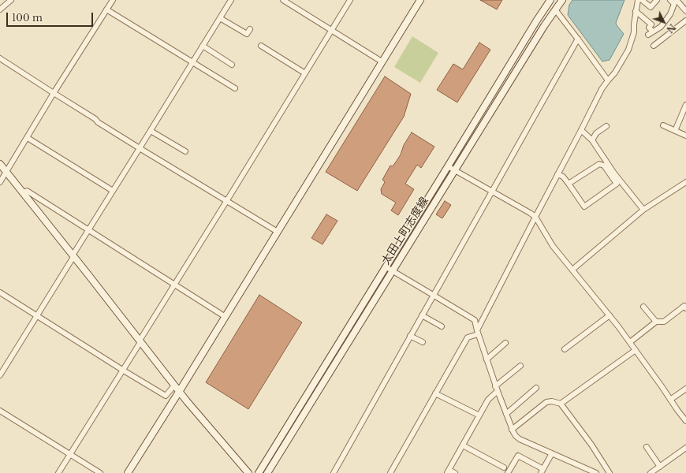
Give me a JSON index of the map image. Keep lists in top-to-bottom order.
{
  "streets": {
    "main road": ["太田上町志度線"]
  },
  "scale_bar": "100 m",
  "north": "bottom right"
}
